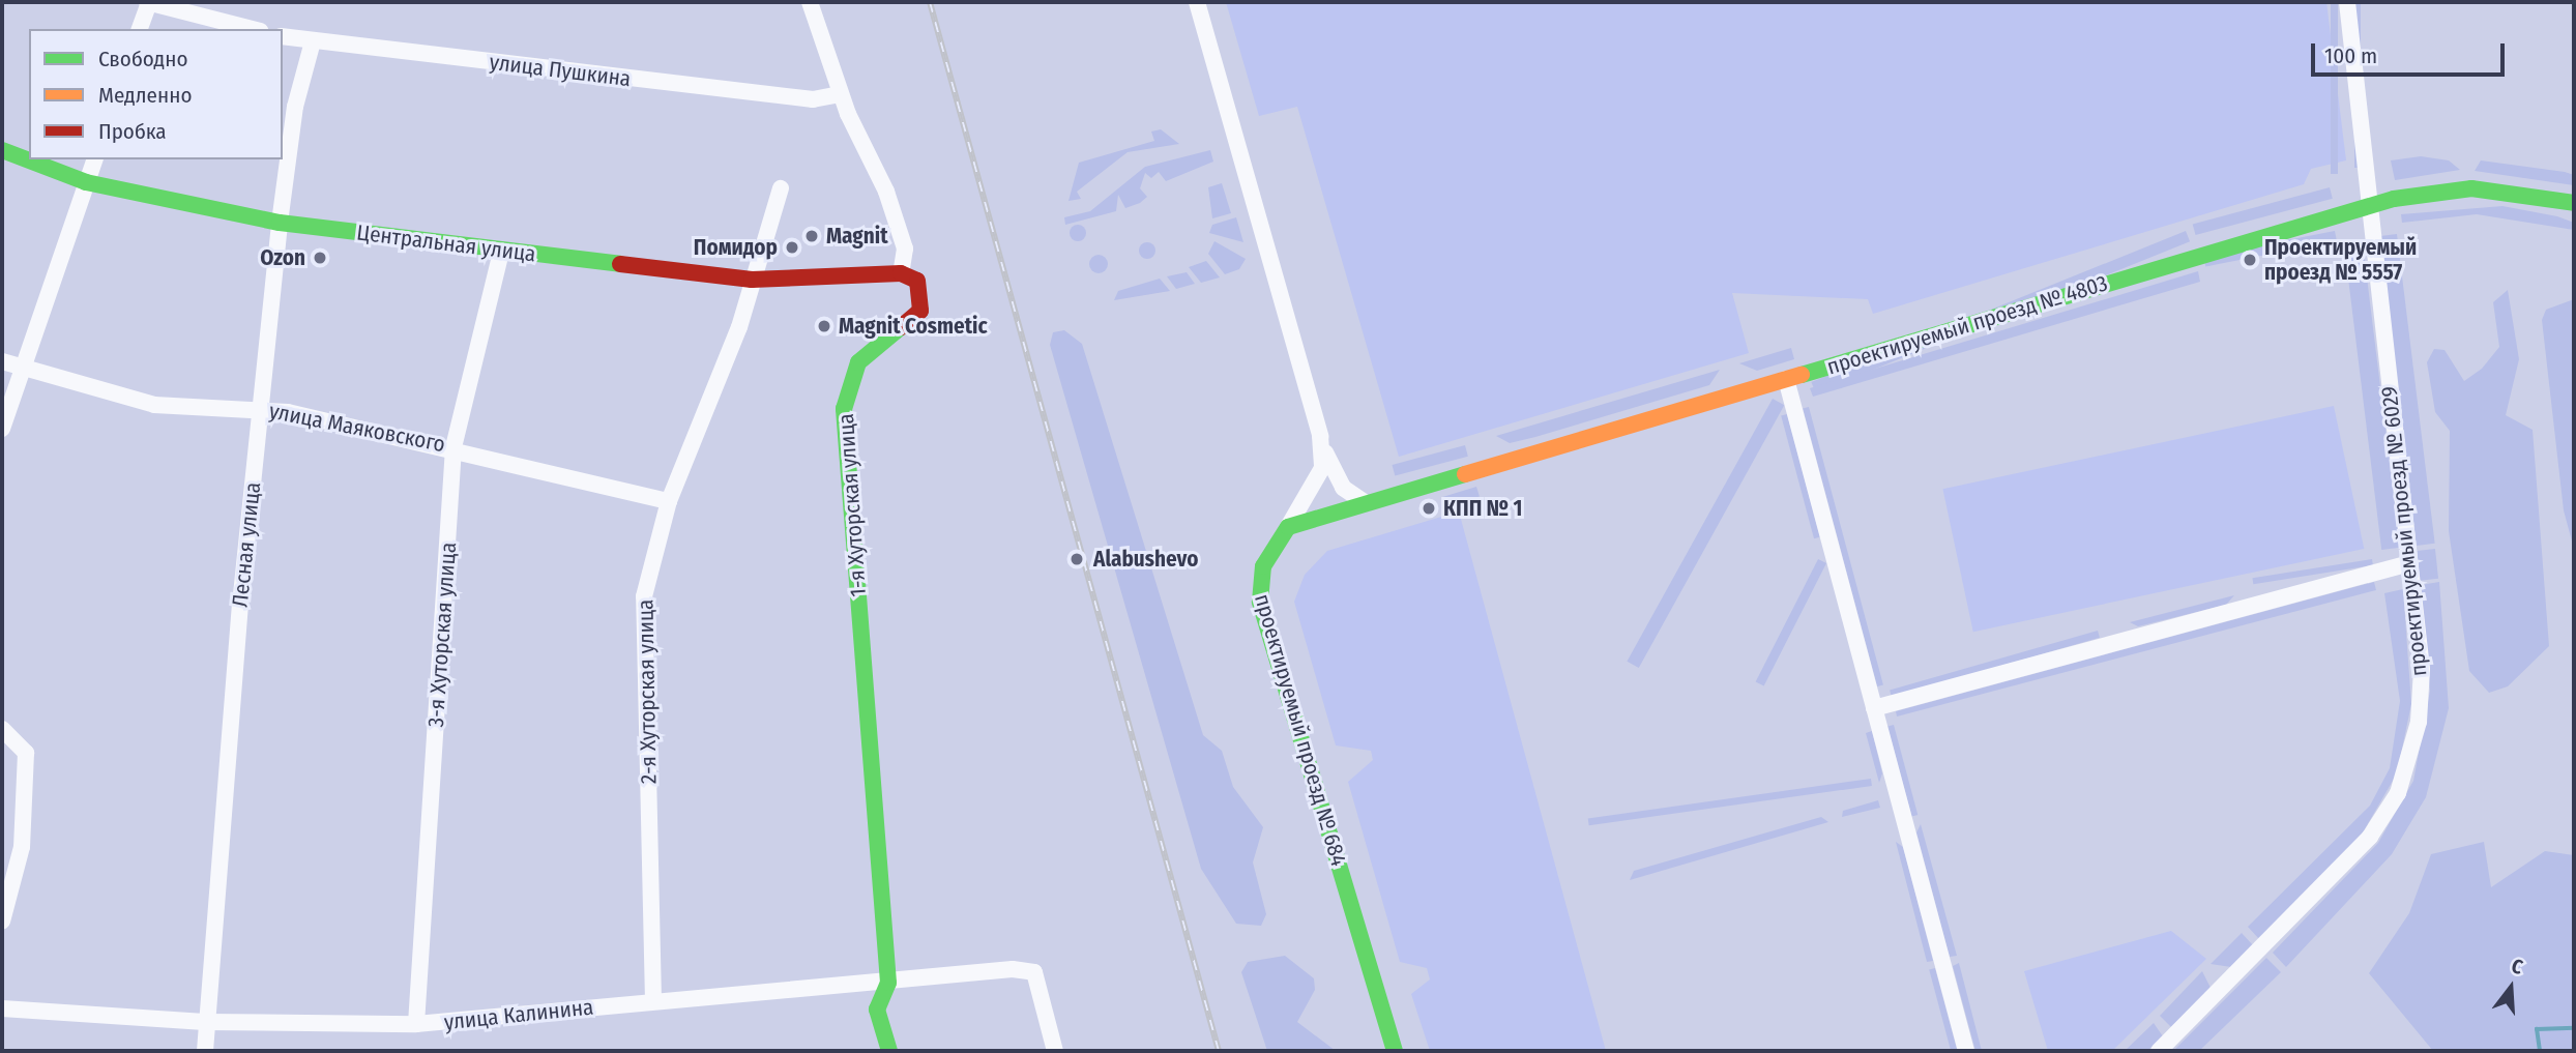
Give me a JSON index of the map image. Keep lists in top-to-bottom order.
{
  "streets": {
    "street": [
      "улица Пушкина",
      "Центральная улица",
      "проектируемый проезд № 4803",
      "улица Маяковского",
      "1-я Хуторская улица",
      "проектируемый проезд № 6029",
      "Лесная улица",
      "3-я Хуторская улица",
      "2-я Хуторская улица",
      "проектируемый проезд № 684",
      "улица Калинина"
    ]
  },
  "crossings": [
    ["улица Пушкина", "Лесная улица"],
    ["Центральная улица", "1-я Хуторская улица"],
    ["Центральная улица", "Лесная улица"],
    ["Центральная улица", "3-я Хуторская улица"],
    ["Центральная улица", "2-я Хуторская улица"],
    ["проектируемый проезд № 4803", "проектируемый проезд № 6029"],
    ["проектируемый проезд № 4803", "проектируемый проезд № 684"],
    ["улица Маяковского", "Лесная улица"],
    ["улица Маяковского", "3-я Хуторская улица"],
    ["улица Маяковского", "2-я Хуторская улица"],
    ["1-я Хуторская улица", "улица Калинина"],
    ["Лесная улица", "улица Калинина"],
    ["3-я Хуторская улица", "улица Калинина"],
    ["2-я Хуторская улица", "улица Калинина"]
  ],
  "places": [
    "Magnit",
    "Помидор",
    "Ozon",
    "Проектируемый проезд № 5557",
    "Magnit Cosmetic",
    "КПП № 1",
    "Alabushevo"
  ],
  "legend": ["Свободно", "Медленно", "Пробка"],
  "scale_bar": "100 m",
  "north": "top"
}
